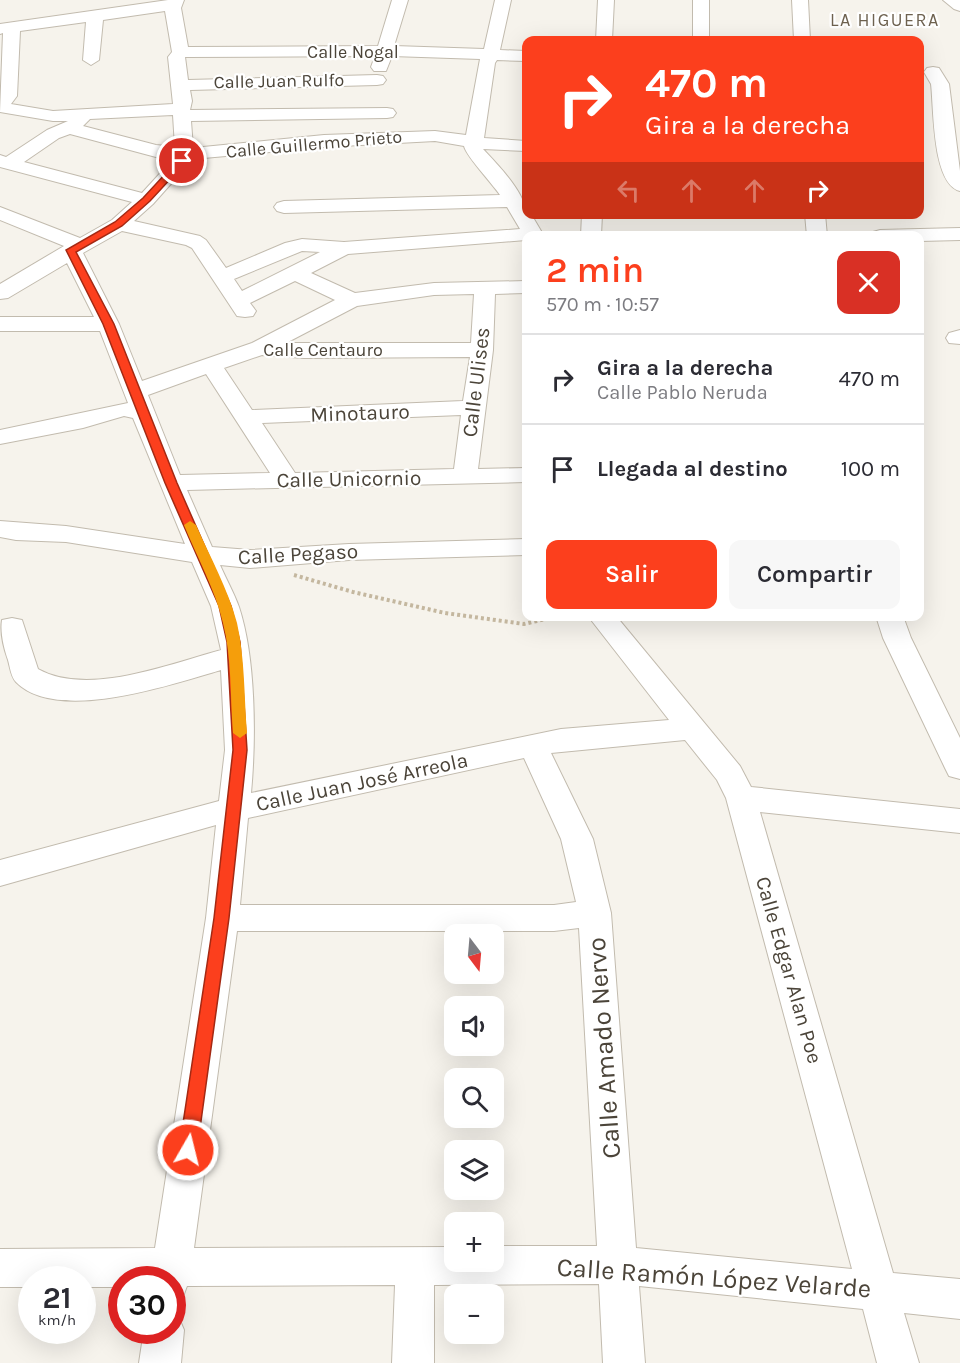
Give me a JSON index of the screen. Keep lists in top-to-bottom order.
{
  "streets": {
    "street": [
      "Calle Nogal",
      "Calle Juan Rulfo",
      "Calle Guillermo Prieto",
      "Calle Centauro",
      "Calle Ulises",
      "Minotauro",
      "Calle Unicornio",
      "Calle Pegaso",
      "Calle Juan José Arreola",
      "Calle Edgar Alan Poe",
      "Calle Amado Nervo",
      "Calle Ramón López Velarde"
    ]
  },
  "crossings": [
    ["Calle Centauro", "Calle Ulises"],
    ["Calle Ulises", "Minotauro"],
    ["Calle Ulises", "Calle Unicornio"],
    ["Calle Juan José Arreola", "Calle Edgar Alan Poe"],
    ["Calle Juan José Arreola", "Calle Amado Nervo"],
    ["Calle Edgar Alan Poe", "Calle Ramón López Velarde"],
    ["Calle Amado Nervo", "Calle Ramón López Velarde"]
  ],
  "districts": ["LA HIGUERA"],
  "north": "bottom",
  "page": {
    "turn": ["470 m", "Gira a la derecha"],
    "heading": ["2 min", "570 m · 10:57"],
    "list": [
      {
        "name": "Gira a la derecha",
        "note": "Calle Pablo Neruda",
        "value": "470 m"
      },
      {
        "name": "Llegada al destino",
        "value": "100 m"
      }
    ],
    "buttons": ["Salir", "Compartir"],
    "map_buttons": ["+", "−"],
    "speed": "21 km/h",
    "limit": "30"
  }
}
